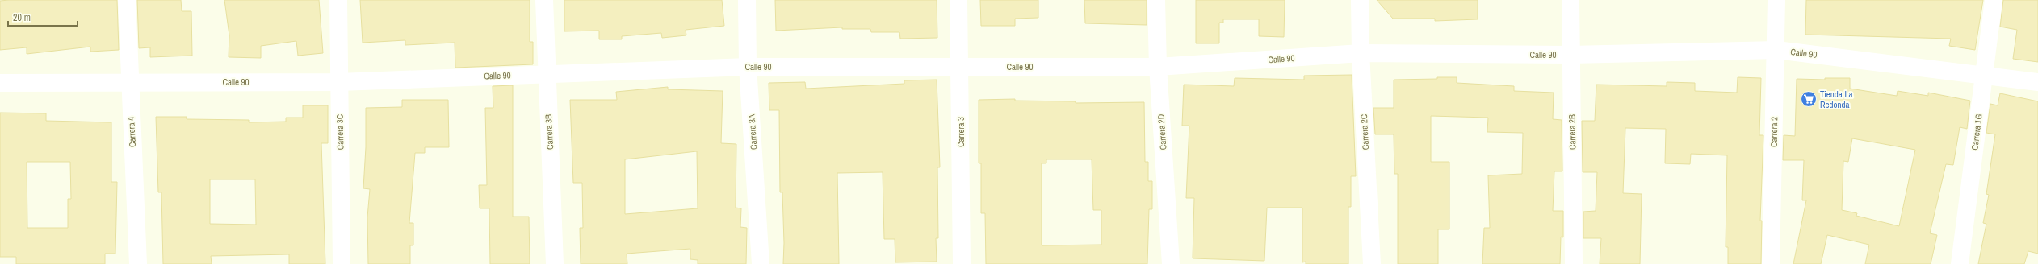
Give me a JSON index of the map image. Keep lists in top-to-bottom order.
{
  "streets": {
    "street": [
      "Calle 90",
      "Carrera 4",
      "Carrera 3C",
      "Carrera 3B",
      "Carrera 3A",
      "Carrera 3",
      "Carrera 2D",
      "Carrera 2C",
      "Carrera 2B",
      "Carrera 2",
      "Carrera 1G"
    ]
  },
  "crossings": [
    ["Calle 90", "Carrera 4"],
    ["Calle 90", "Carrera 3C"],
    ["Calle 90", "Carrera 3B"],
    ["Calle 90", "Carrera 3A"],
    ["Calle 90", "Carrera 3"],
    ["Calle 90", "Carrera 2D"],
    ["Calle 90", "Carrera 2C"],
    ["Calle 90", "Carrera 2B"],
    ["Calle 90", "Carrera 2"],
    ["Calle 90", "Carrera 1G"]
  ],
  "places": {
    "supermarket": ["Tienda La Redonda"]
  },
  "scale_bar": "20 m"
}
